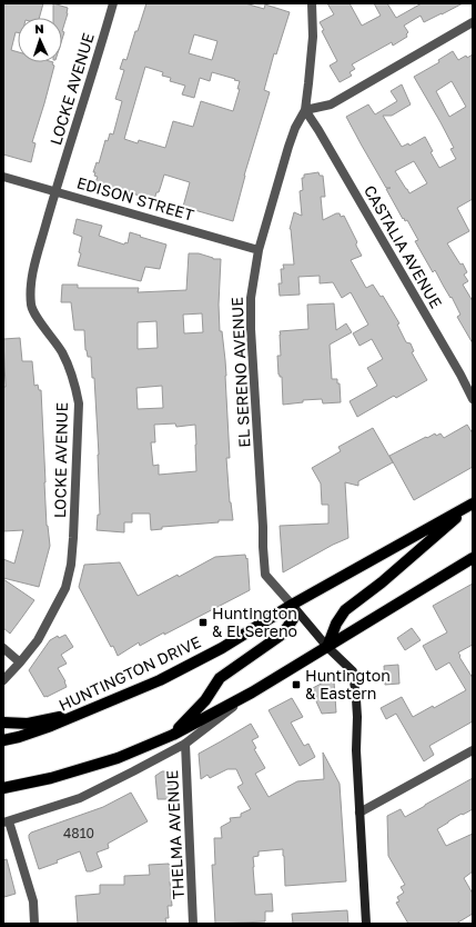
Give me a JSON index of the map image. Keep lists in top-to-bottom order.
{
  "streets": {
    "main road": ["HUNTINGTON DRIVE"],
    "street": [
      "LOCKE AVENUE",
      "EDISON STREET",
      "CASTALIA AVENUE",
      "EL SERENO AVENUE",
      "THELMA AVENUE"
    ]
  },
  "crossings": [
    ["LOCKE AVENUE", "EDISON STREET"],
    ["EDISON STREET", "EL SERENO AVENUE"],
    ["CASTALIA AVENUE", "EL SERENO AVENUE"],
    ["EL SERENO AVENUE", "HUNTINGTON DRIVE"]
  ],
  "places": {
    "transit": ["Huntington & El Sereno", "Huntington & Eastern"]
  },
  "house_numbers": ["4810"],
  "north": "top"
}
